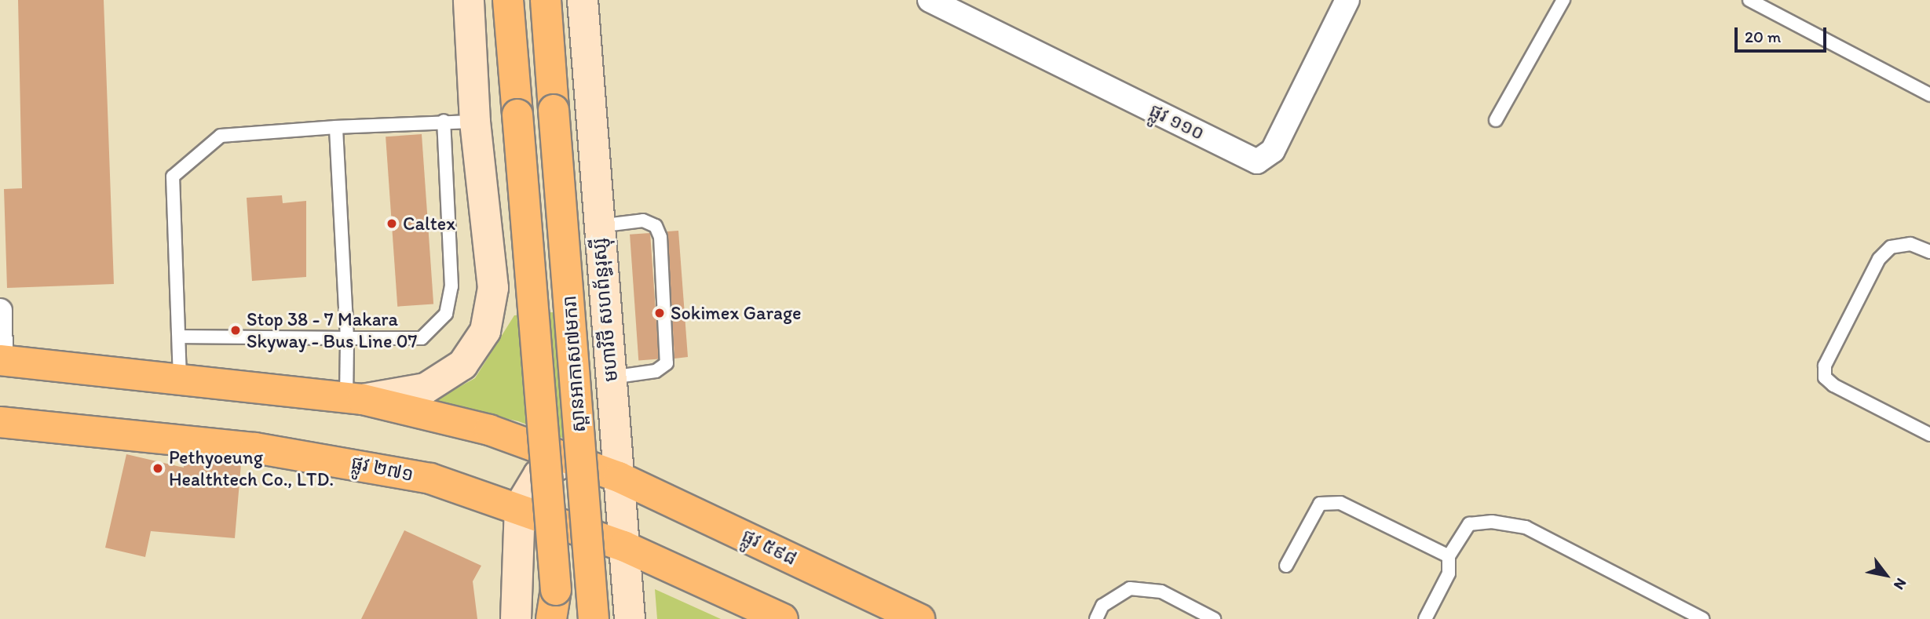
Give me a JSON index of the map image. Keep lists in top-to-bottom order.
{
  "streets": {
    "main road": [
      "មហាវិថី សហព័ន្ធរុស្ស៊ី",
      "ស្ពានអាកាស៧មករា",
      "ផ្លូវ ២៧១",
      "ផ្លូវ ៥៩៨"
    ],
    "street": ["ផ្លូវ ១១០"]
  },
  "crossings": [
    ["មហាវិថី សហព័ន្ធរុស្ស៊ី", "ផ្លូវ ២៧១"],
    ["មហាវិថី សហព័ន្ធរុស្ស៊ី", "ផ្លូវ ៥៩៨"]
  ],
  "places": [
    "Caltex",
    "Sokimex Garage",
    "Stop 38 - 7 Makara Skyway - Bus Line 07",
    "Pethyoeung Healthtech Co., LTD."
  ],
  "scale_bar": "20 m",
  "north": "bottom right"
}
